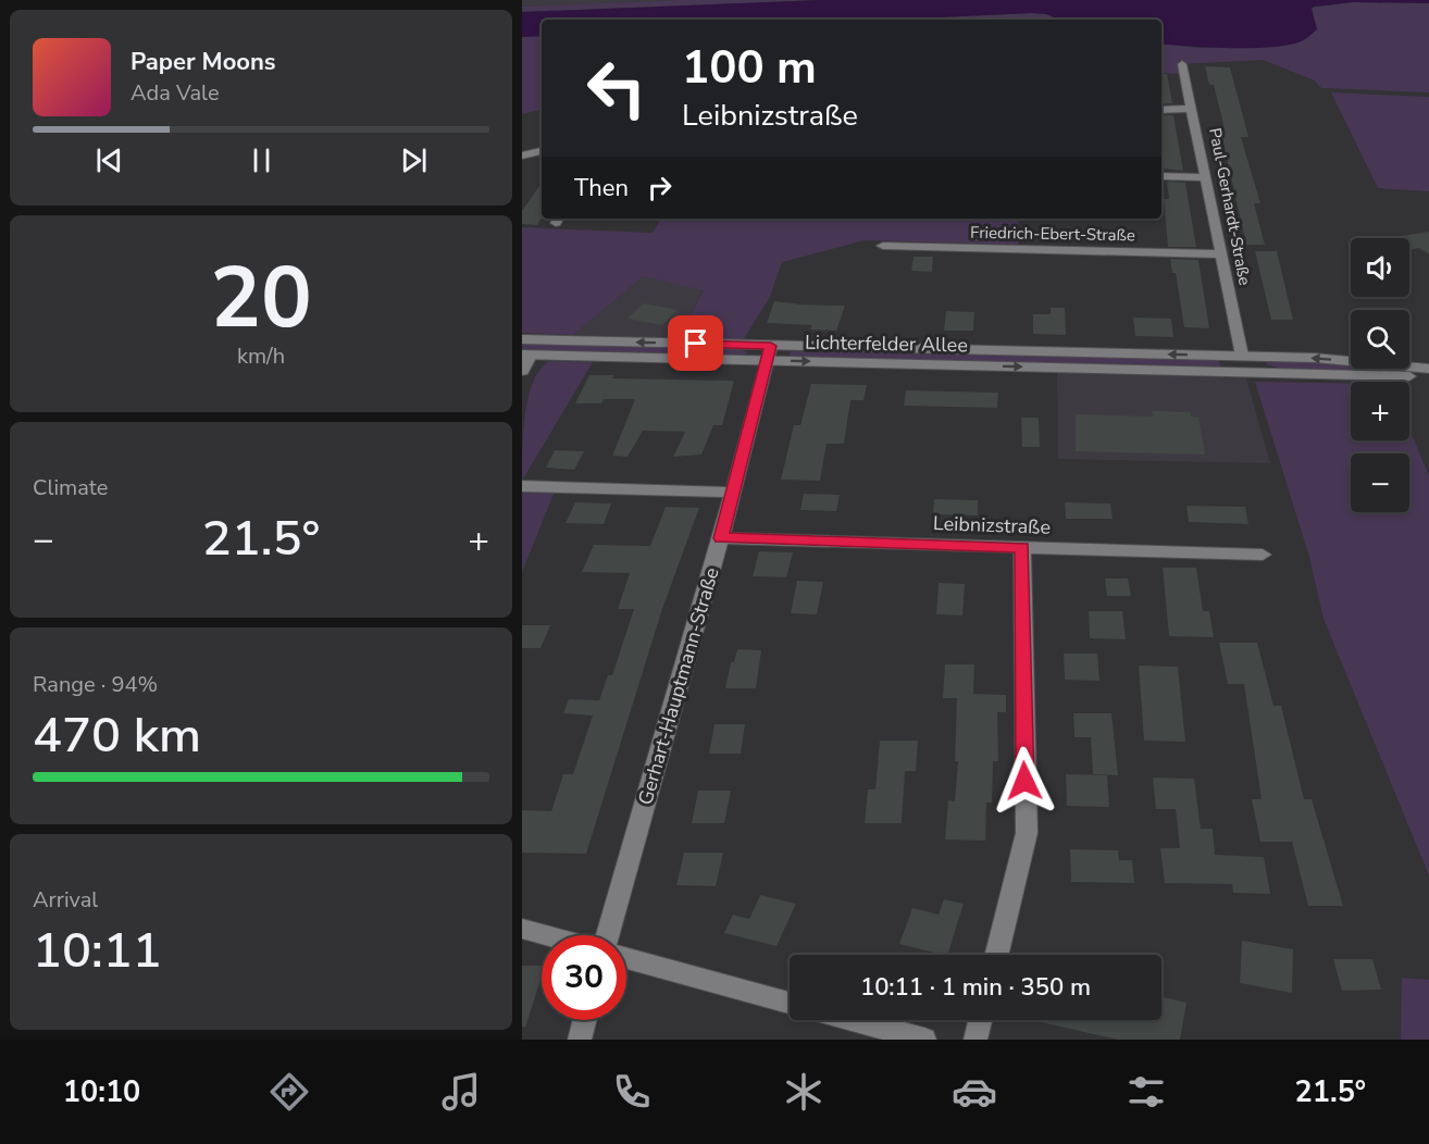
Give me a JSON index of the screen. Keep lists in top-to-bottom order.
{
  "streets": {
    "street": [
      "Paul-Gerhardt-Straße",
      "Friedrich-Ebert-Straße",
      "Lichterfelder Allee",
      "Leibnizstraße",
      "Gerhart-Hauptmann-Straße"
    ]
  },
  "crossings": [
    ["Paul-Gerhardt-Straße", "Friedrich-Ebert-Straße"],
    ["Paul-Gerhardt-Straße", "Lichterfelder Allee"],
    ["Lichterfelder Allee", "Gerhart-Hauptmann-Straße"],
    ["Leibnizstraße", "Gerhart-Hauptmann-Straße"]
  ],
  "page": {
    "turn": ["100 m", "Leibnizstraße"],
    "song": ["Paper Moons", "Ada Vale"],
    "then": "Then",
    "tile": [
      ["20", "km/h"],
      "Climate",
      ["Range · 94%", "470 km"],
      ["Arrival", "10:11"]
    ],
    "map_buttons": ["+", "−"],
    "heat": ["−", "21.5°", "+"],
    "limit": "30",
    "trip": "10:11 · 1 min · 350 m",
    "tabs": ["10:10", "21.5°"]
  }
}
